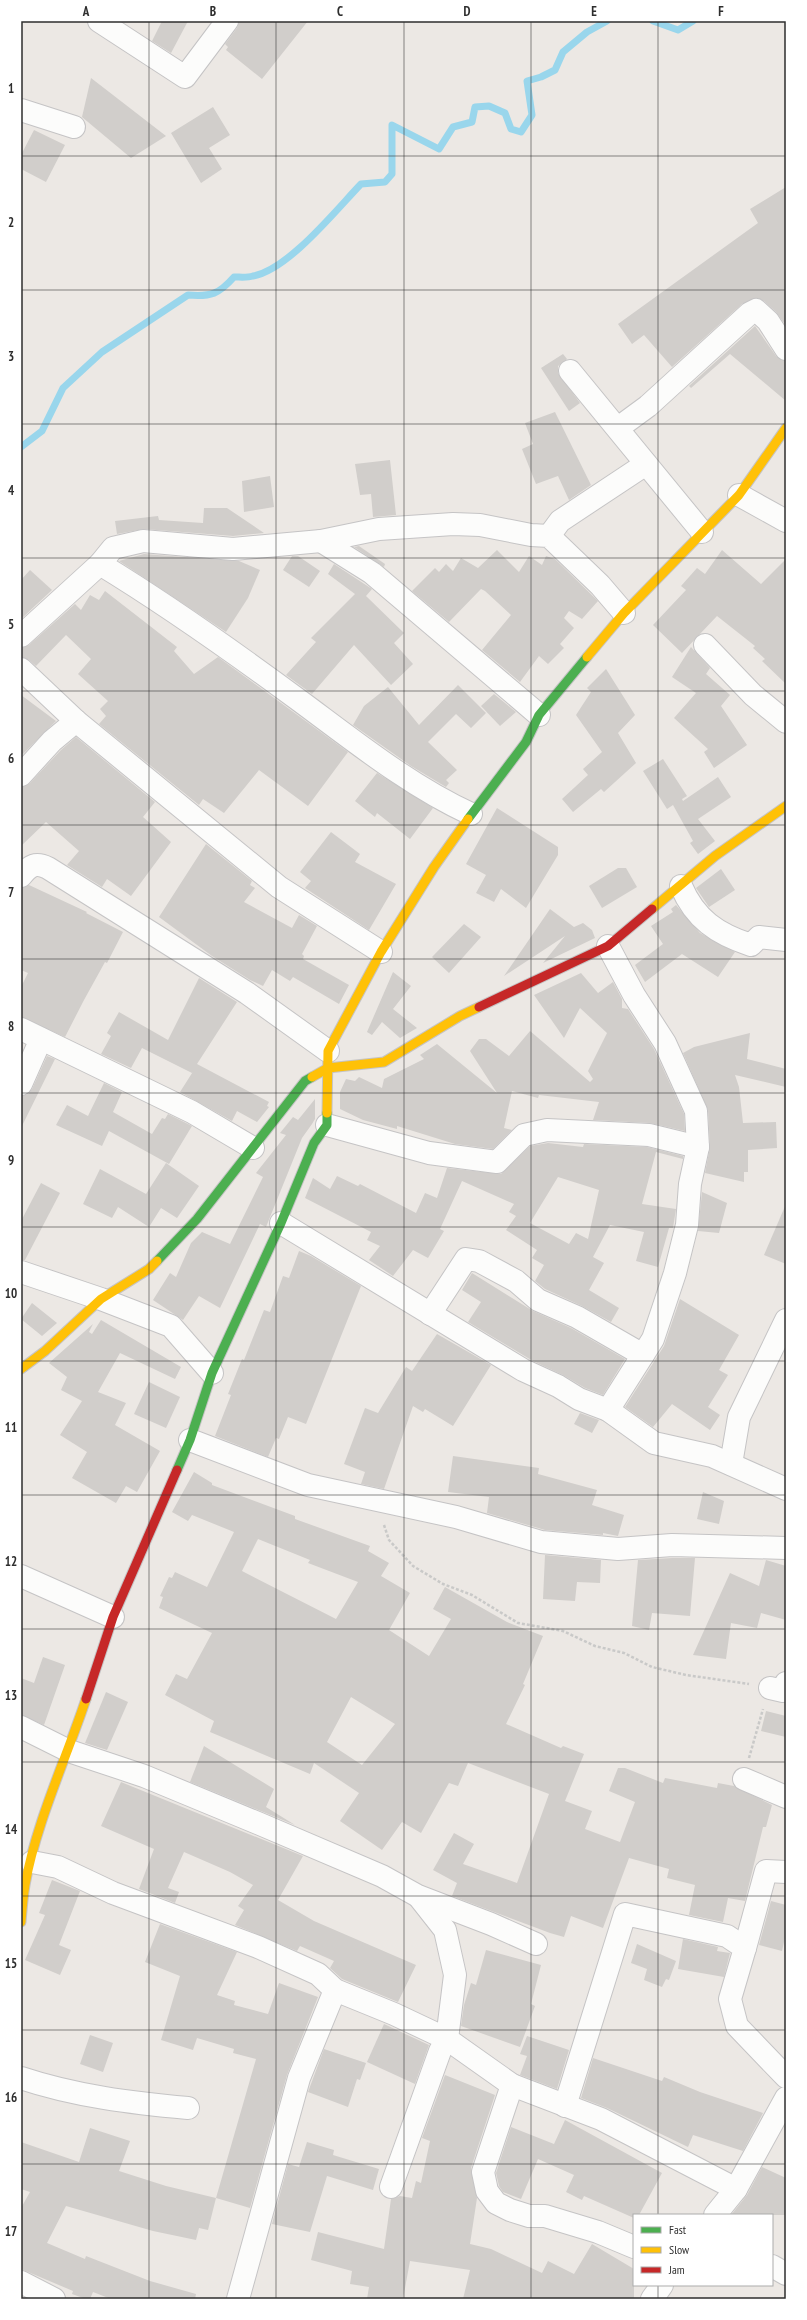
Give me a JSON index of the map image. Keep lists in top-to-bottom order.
{
  "legend": ["Fast", "Slow", "Jam"],
  "grid": {
    "columns": [
      "A",
      "B",
      "C",
      "D",
      "E",
      "F"
    ],
    "rows": [
      "1",
      "2",
      "3",
      "4",
      "5",
      "6",
      "7",
      "8",
      "9",
      "10",
      "11",
      "12",
      "13",
      "14",
      "15",
      "16",
      "17"
    ]
  }
}
